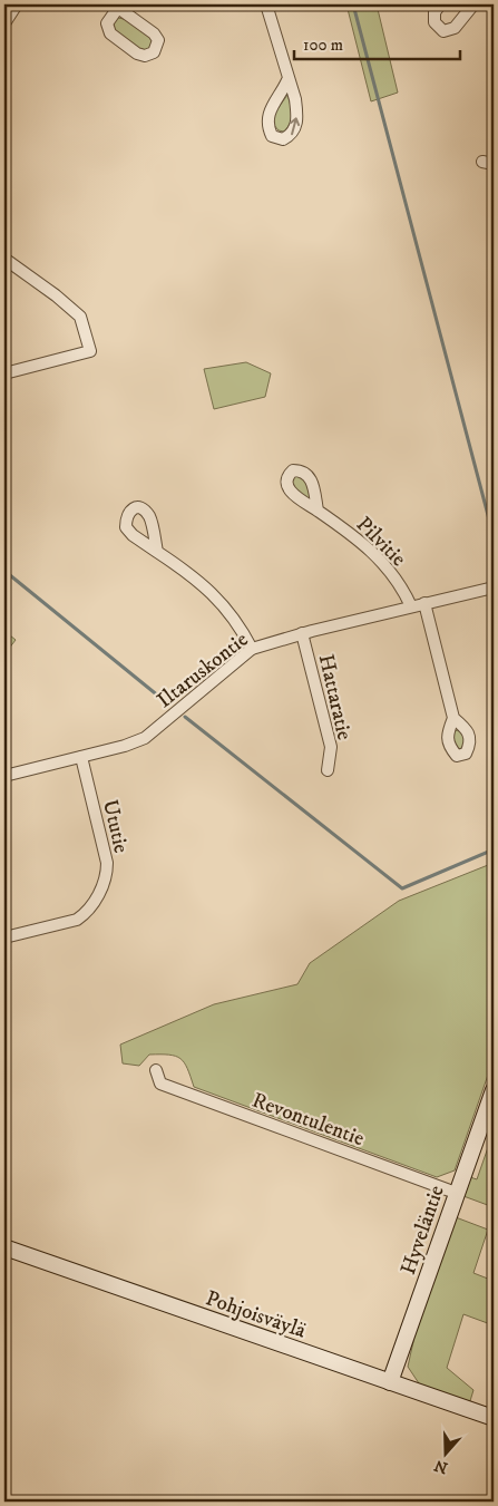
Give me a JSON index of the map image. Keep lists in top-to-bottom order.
{
  "streets": {
    "main road": ["Hyveläntie", "Pohjoisväylä"],
    "street": [
      "Pilvitie",
      "Iltaruskontie",
      "Hattaratie",
      "Ututie",
      "Revontulentie"
    ]
  },
  "crossings": [
    ["Pilvitie", "Iltaruskontie"],
    ["Iltaruskontie", "Hattaratie"],
    ["Iltaruskontie", "Ututie"],
    ["Revontulentie", "Hyveläntie"],
    ["Hyveläntie", "Pohjoisväylä"]
  ],
  "scale_bar": "100 m",
  "north": "bottom"
}
